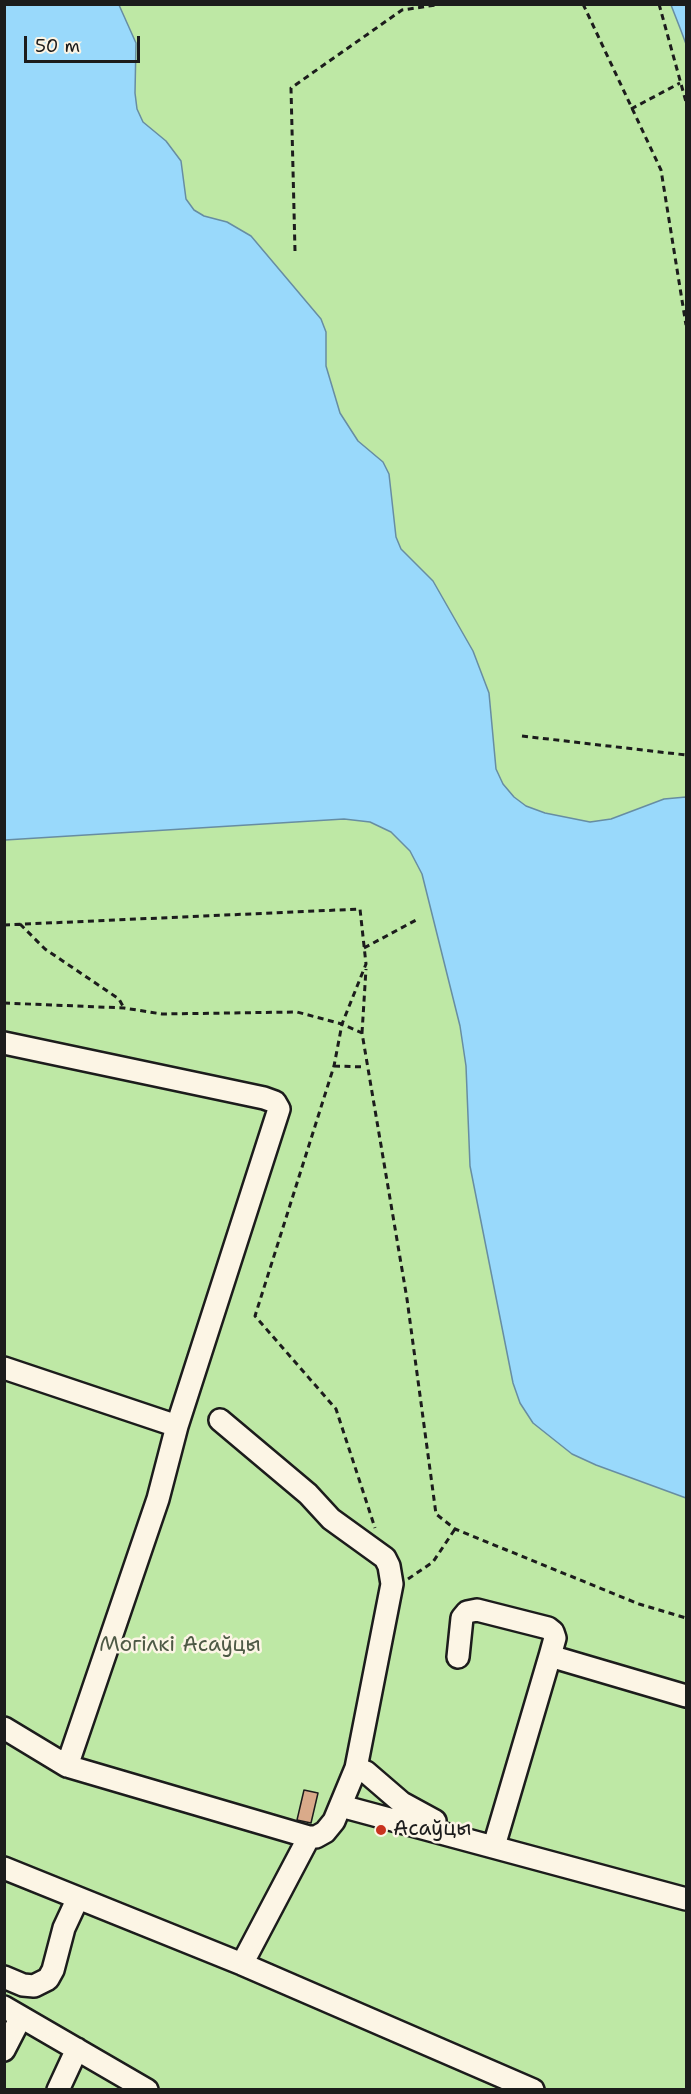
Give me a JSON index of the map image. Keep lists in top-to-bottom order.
{
  "parks": ["Могілкі Асаўцы"],
  "places": ["Асаўцы"],
  "scale_bar": "50 m"
}
